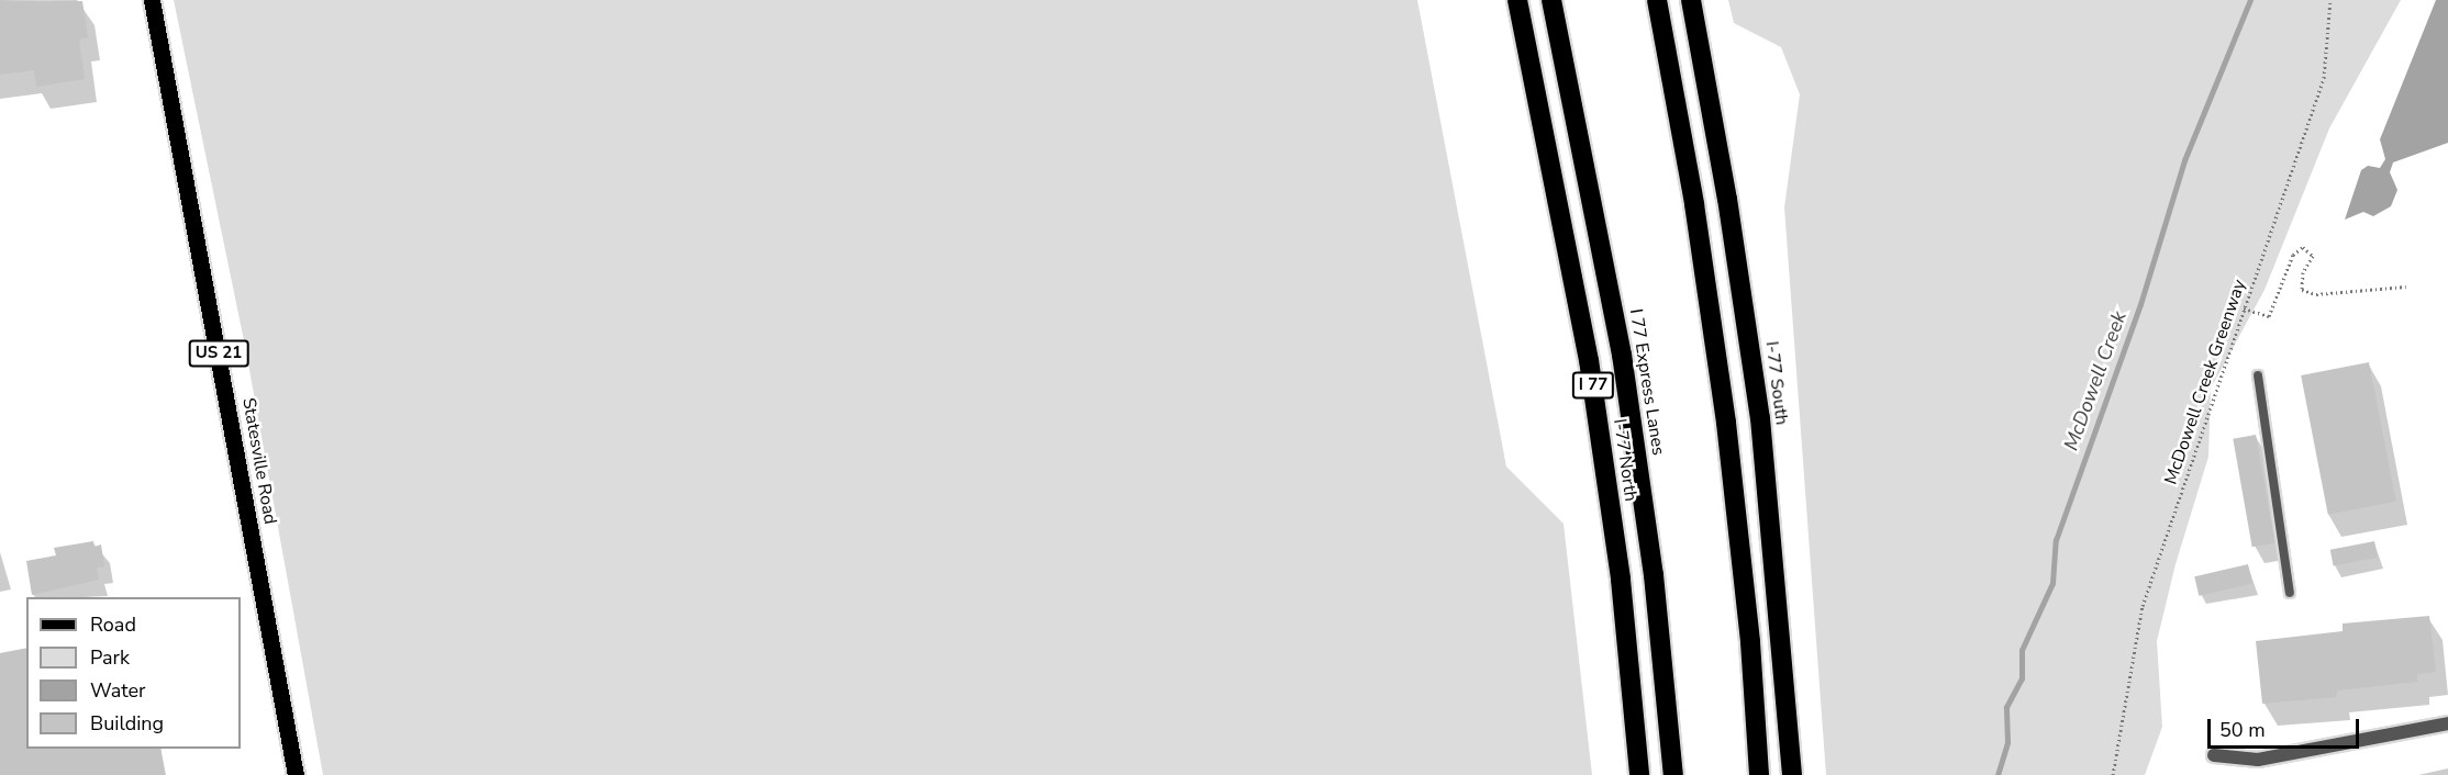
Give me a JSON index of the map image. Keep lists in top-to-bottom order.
{
  "streets": {
    "highway": [
      "I 77 Express Lanes",
      "I-77 South",
      "I 77",
      "I-77 North"
    ],
    "main road": ["US 21", "Statesville Road"],
    "path": ["McDowell Creek Greenway"]
  },
  "water": ["McDowell Creek"],
  "legend": [
    "Road",
    "Park",
    "Water",
    "Building"
  ],
  "scale_bar": "50 m"
}
